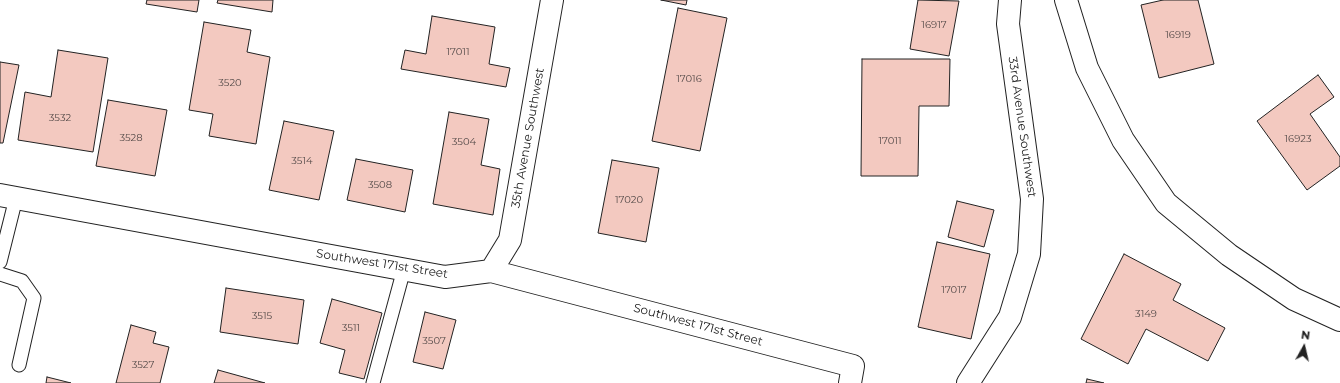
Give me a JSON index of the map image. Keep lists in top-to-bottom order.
{
  "streets": {
    "street": ["33rd Avenue Southwest", "35th Avenue Southwest", "Southwest 171st Street"]
  },
  "crossings": [
    ["35th Avenue Southwest", "Southwest 171st Street"]
  ],
  "house_numbers": [
    "16917",
    "16919",
    "17011",
    "17016",
    "3520",
    "3532",
    "3528",
    "16923",
    "17011",
    "3504",
    "3514",
    "3508",
    "17020",
    "17017",
    "3149",
    "3515",
    "3511",
    "3507",
    "3527"
  ],
  "north": "top"
}
